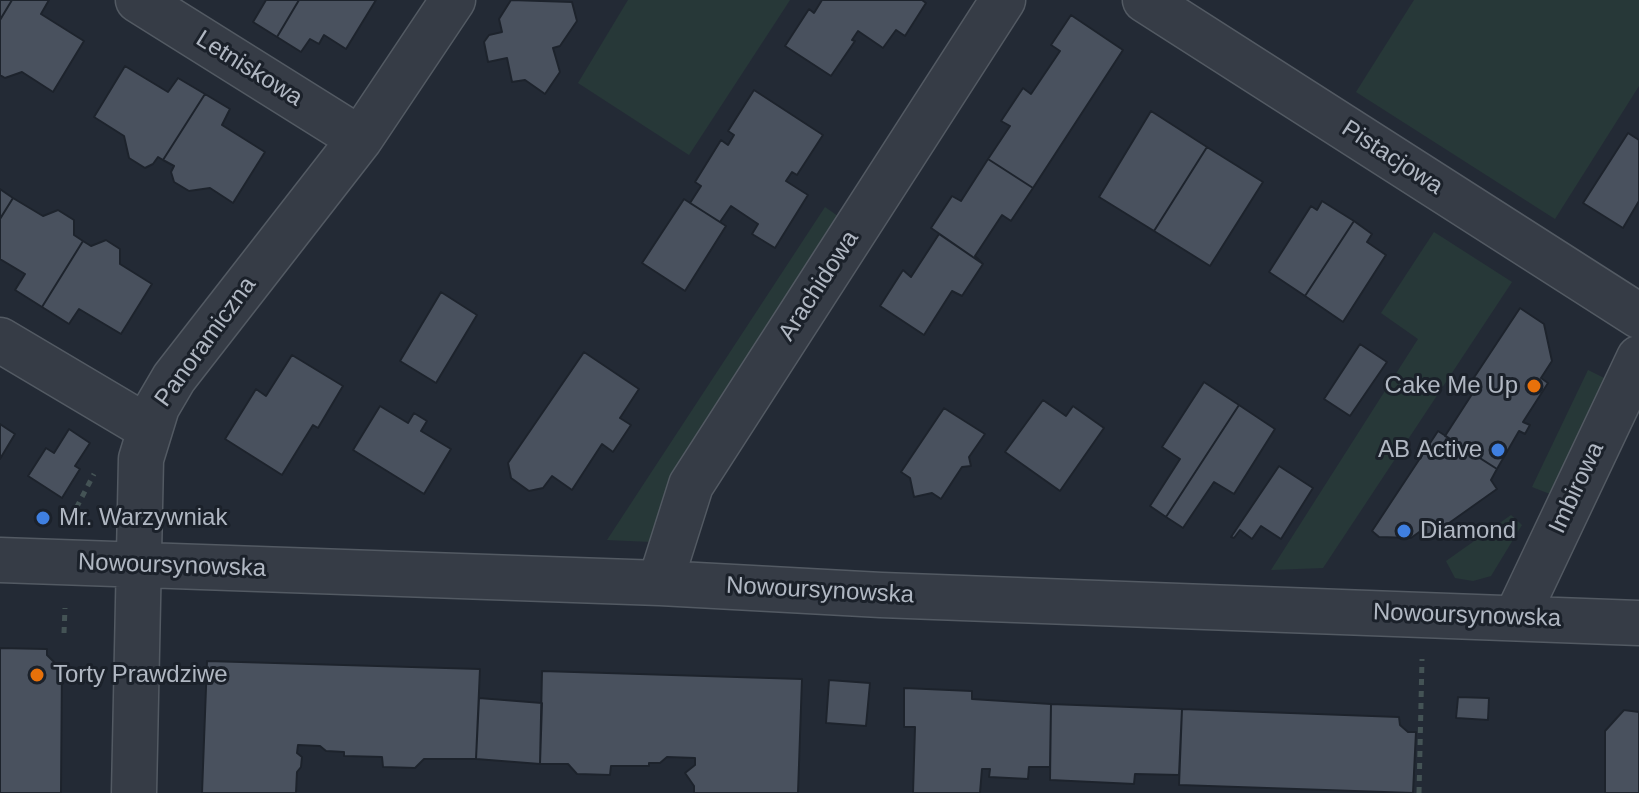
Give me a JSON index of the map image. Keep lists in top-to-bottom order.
{
  "streets": {
    "street": [
      "Letniskowa",
      "Pistacjowa",
      "Arachidowa",
      "Panoramiczna",
      "Imbirowa",
      "Nowoursynowska"
    ]
  },
  "crossings": [
    ["Letniskowa", "Panoramiczna"],
    ["Arachidowa", "Nowoursynowska"],
    ["Panoramiczna", "Nowoursynowska"],
    ["Imbirowa", "Nowoursynowska"]
  ],
  "places": [
    "Cake Me Up",
    "AB Active",
    "Mr. Warzywniak",
    "Diamond",
    "Torty Prawdziwe"
  ]
}
